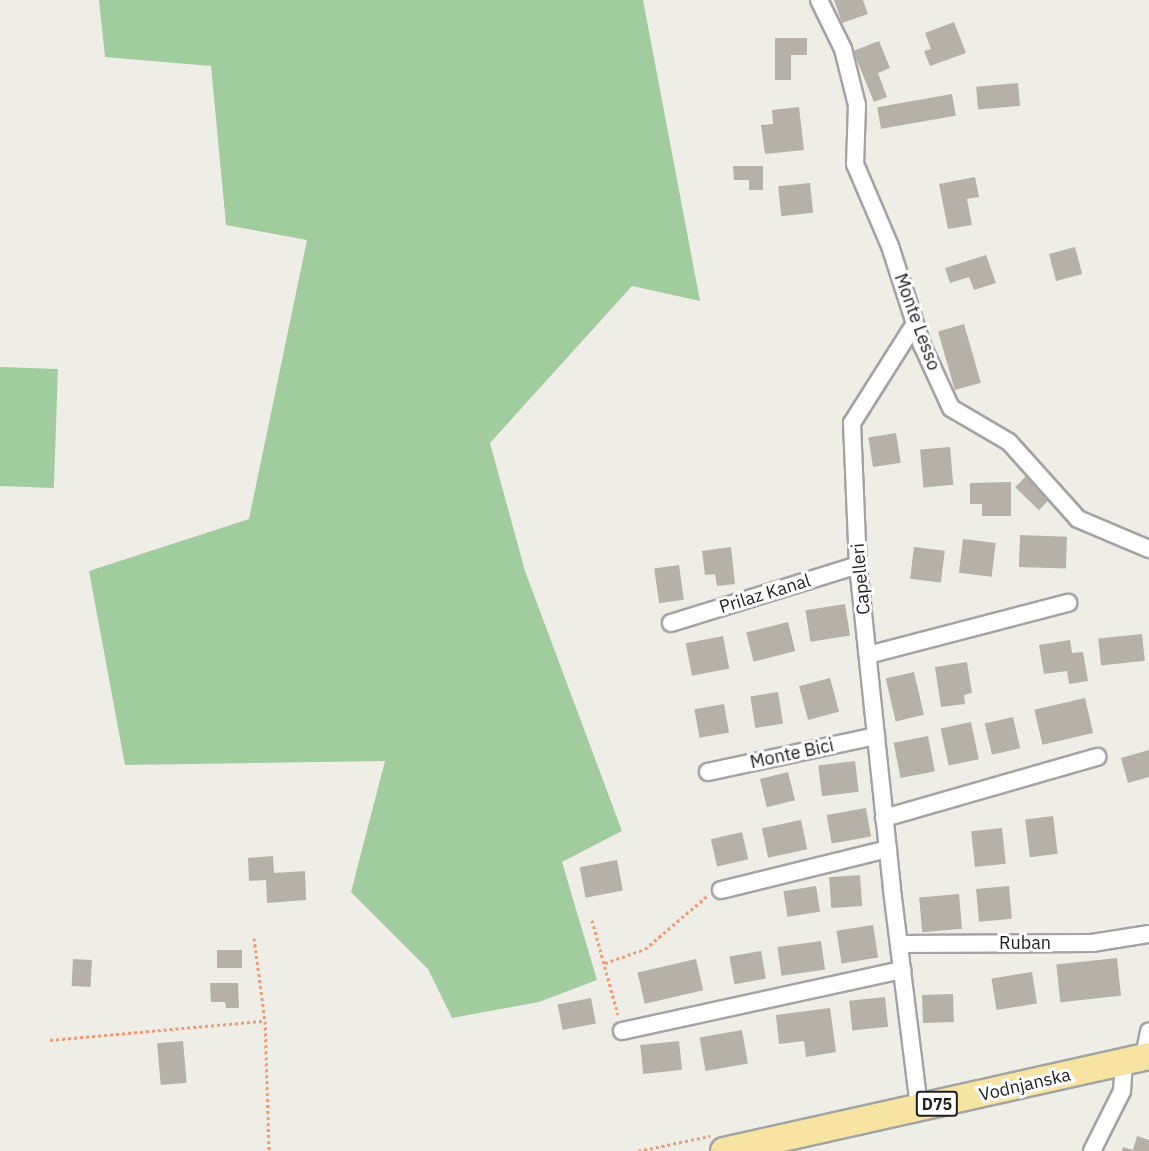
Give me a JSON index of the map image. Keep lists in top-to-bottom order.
{
  "streets": {
    "main road": ["Vodnjanska", "D75"],
    "street": [
      "Monte Lesso",
      "Capelleri",
      "Prilaz Kanal",
      "Monte Bici",
      "Ruban"
    ]
  },
  "crossings": [
    ["Monte Lesso", "Capelleri"],
    ["Capelleri", "Prilaz Kanal"],
    ["Capelleri", "Monte Bici"],
    ["Capelleri", "Ruban"],
    ["Capelleri", "Vodnjanska"]
  ]
}
